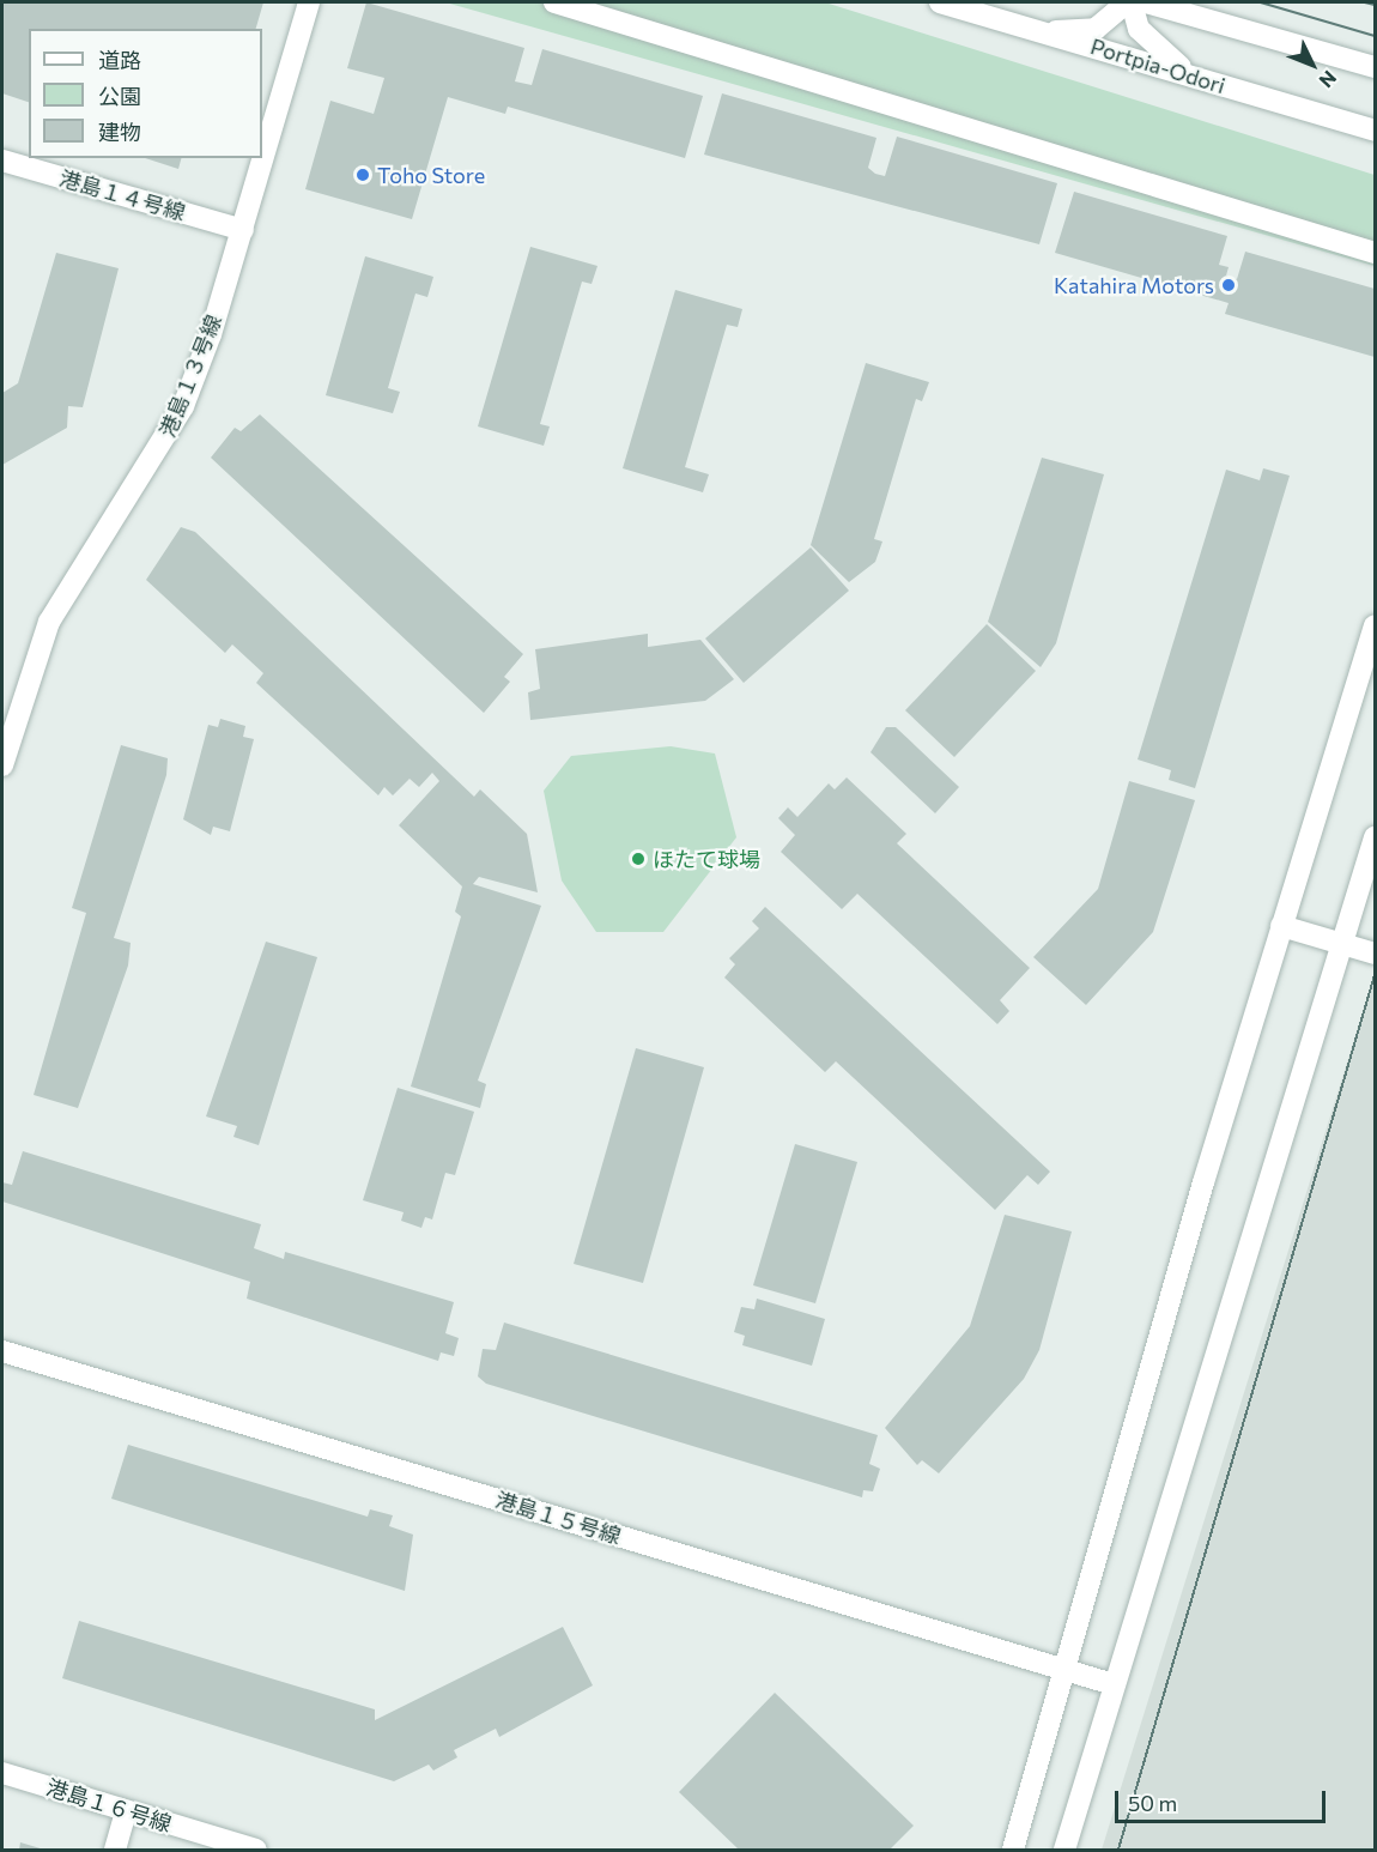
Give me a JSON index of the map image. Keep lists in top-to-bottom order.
{
  "streets": {
    "street": [
      "Portpia-Odori",
      "港島１４号線",
      "港島１３号線",
      "港島１５号線",
      "港島１６号線"
    ]
  },
  "crossings": [
    ["港島１４号線", "港島１３号線"]
  ],
  "places": ["Toho Store", "Katahira Motors", "ほたて球場"],
  "legend": ["道路", "公園", "建物"],
  "scale_bar": "50 m",
  "north": "bottom right"
}
